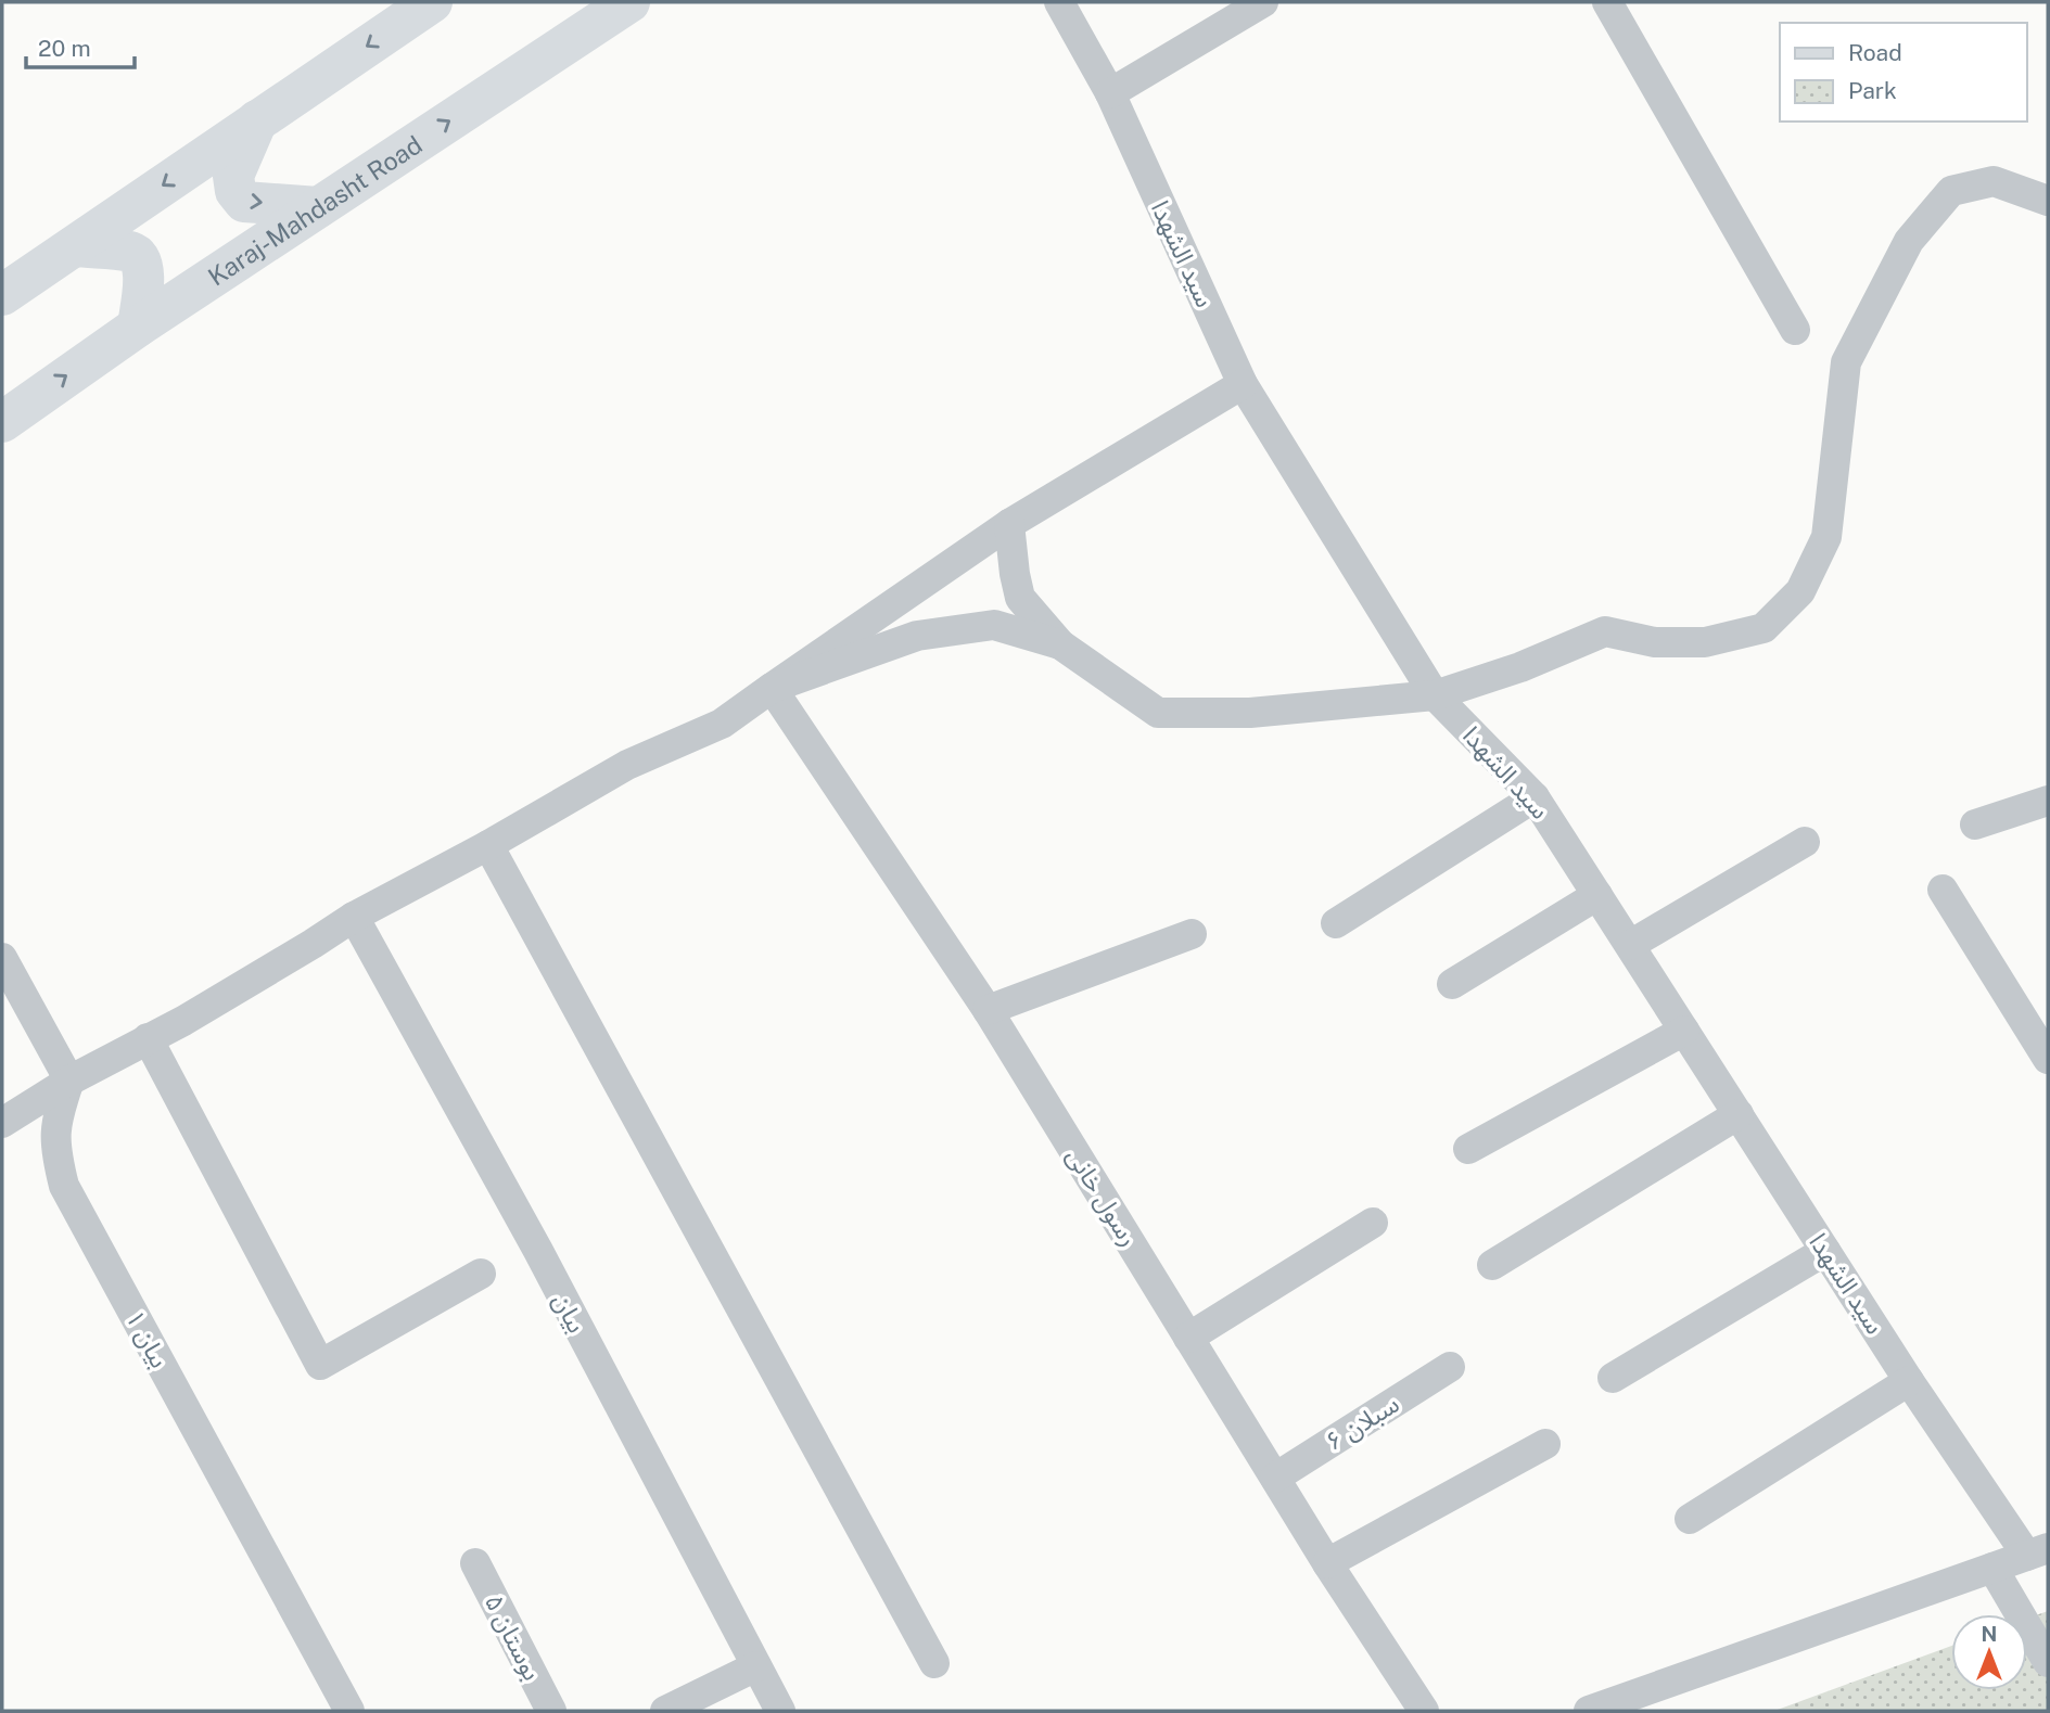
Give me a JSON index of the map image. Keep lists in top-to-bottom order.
{
  "streets": {
    "main road": ["Karaj-Mahdasht Road"],
    "street": [
      "سید الشهدا",
      "رسول خانی",
      "بیان",
      "بیان ۱",
      "سبلان ۶",
      "بوستان ۵"
    ]
  },
  "crossings": [
    ["رسول خانی", "سبلان ۶"]
  ],
  "legend": ["Road", "Park"],
  "scale_bar": "20 m",
  "north": "top"
}
